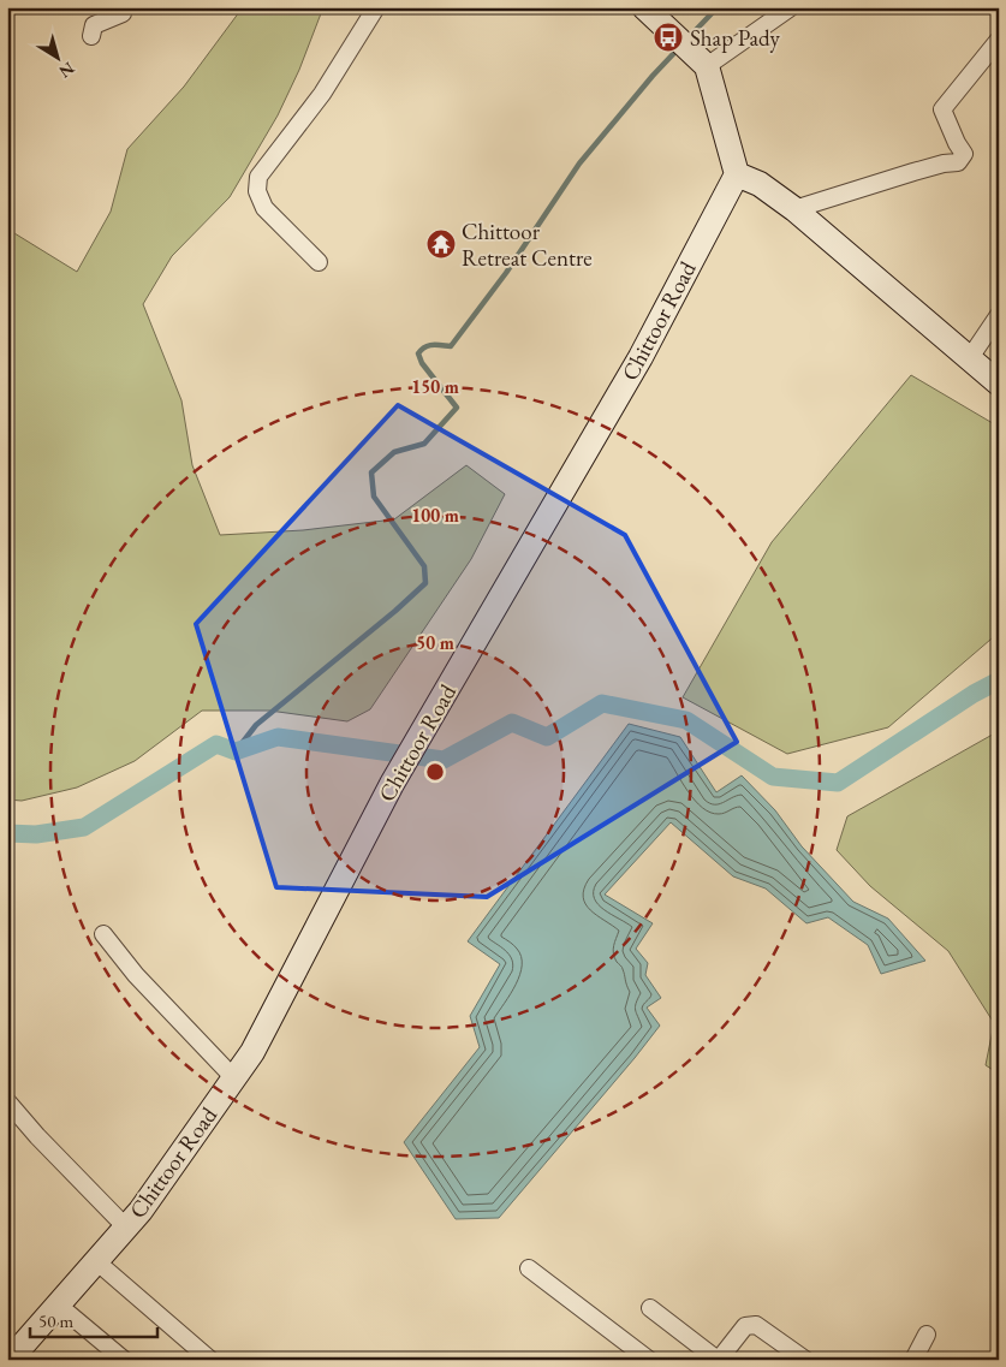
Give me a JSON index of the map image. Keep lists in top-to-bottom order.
{
  "streets": {
    "main road": ["Chittoor Road"]
  },
  "places": {
    "bus stop": ["Shap Pady"],
    "temple": ["Chittoor Retreat Centre"]
  },
  "scale_bar": "50 m",
  "north": "bottom right",
  "rings": ["150 m", "100 m", "50 m"]
}
